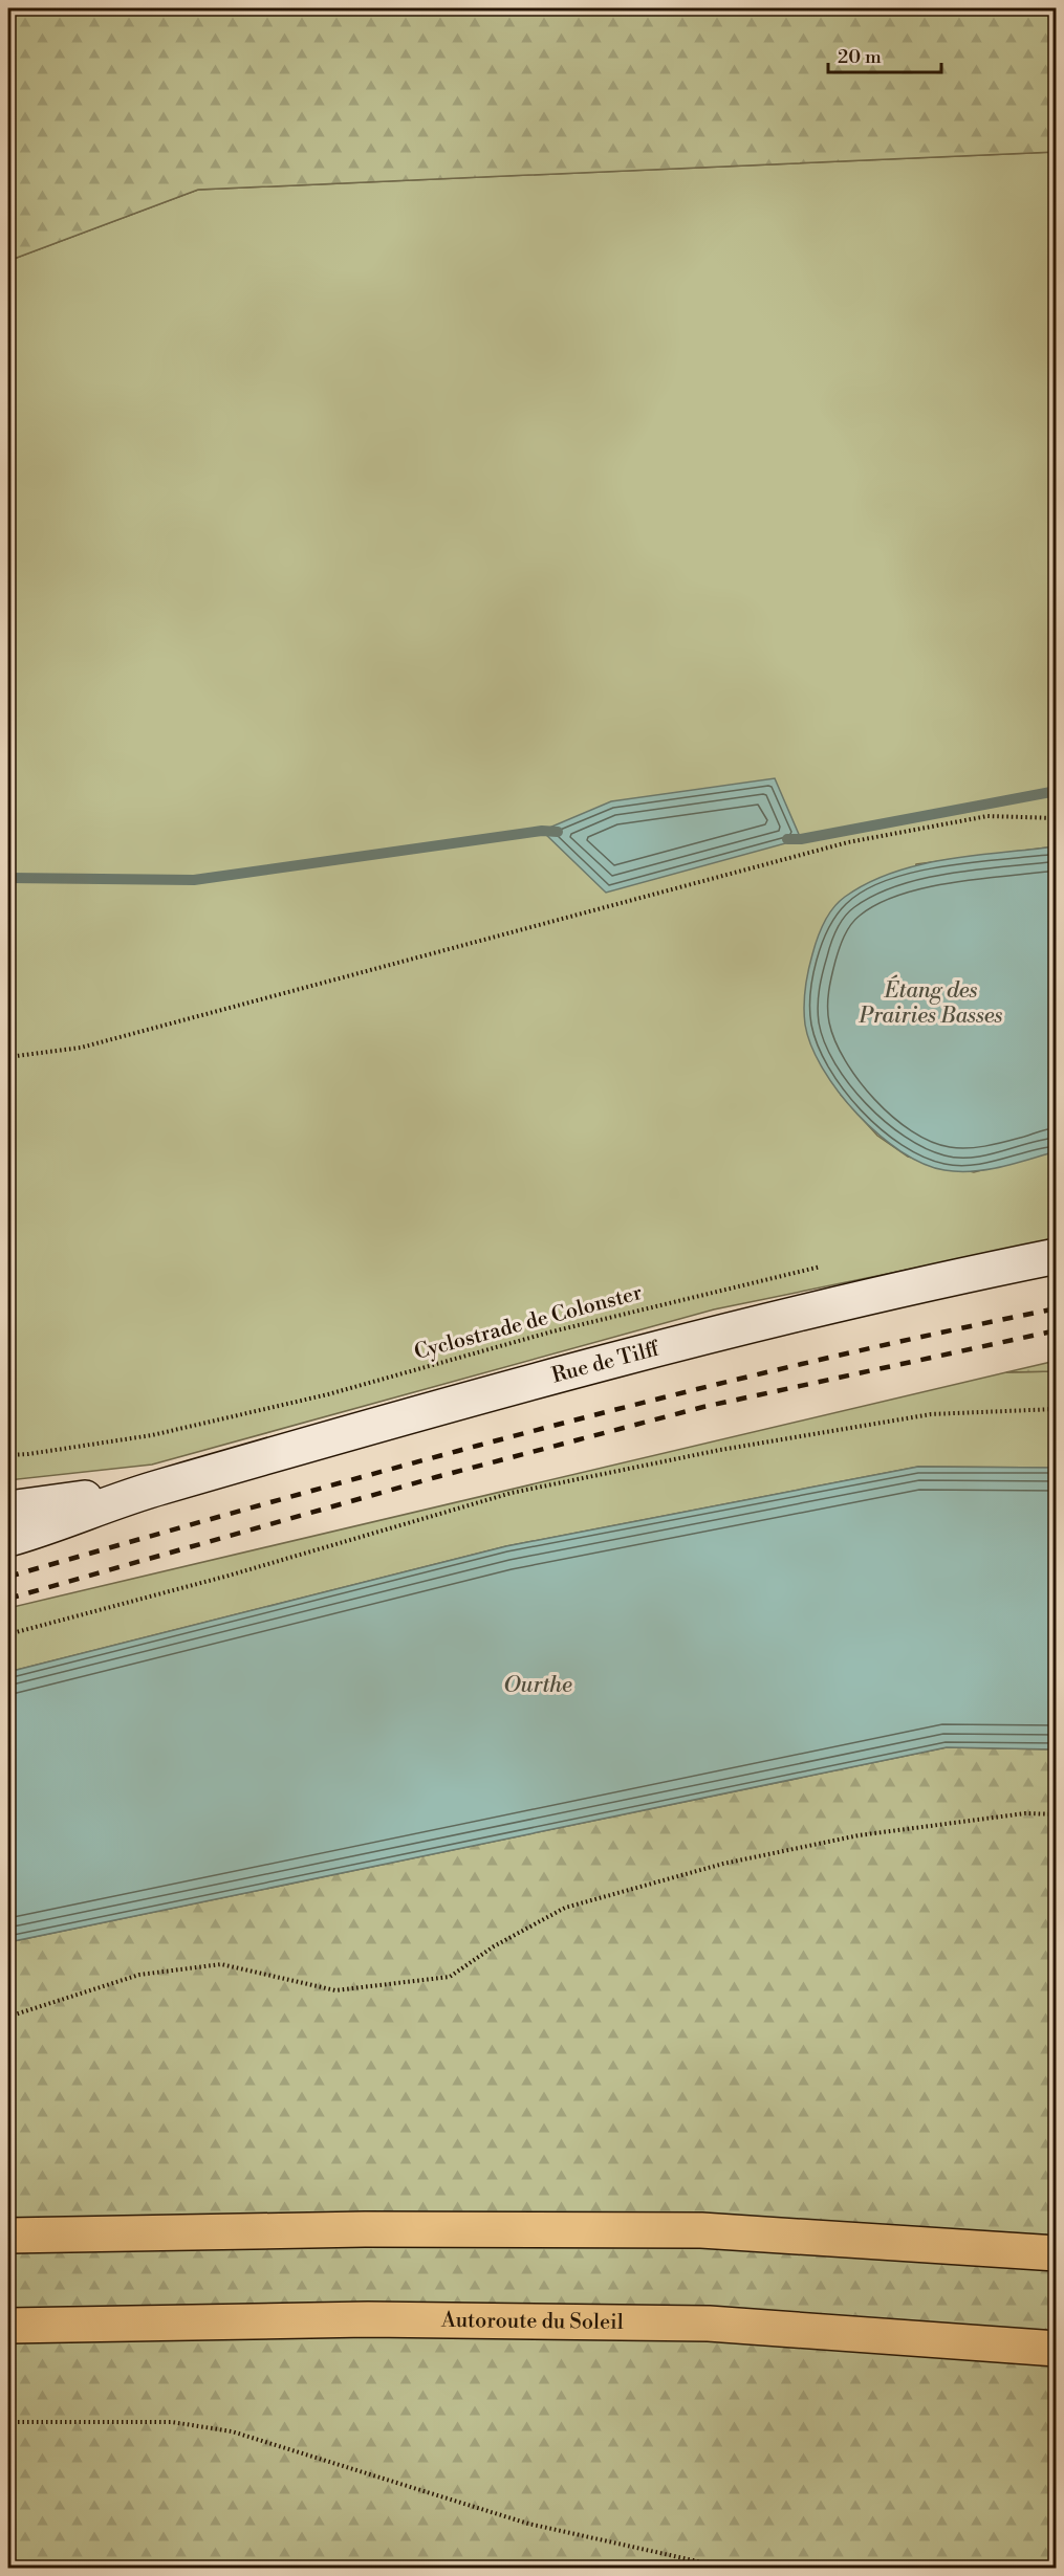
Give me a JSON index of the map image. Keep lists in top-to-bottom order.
{
  "streets": {
    "highway": ["Autoroute du Soleil"],
    "main road": ["Rue de Tilff"],
    "path": ["Cyclostrade de Colonster"]
  },
  "water": ["Étang des Prairies Basses", "Ourthe"],
  "scale_bar": "20 m"
}
